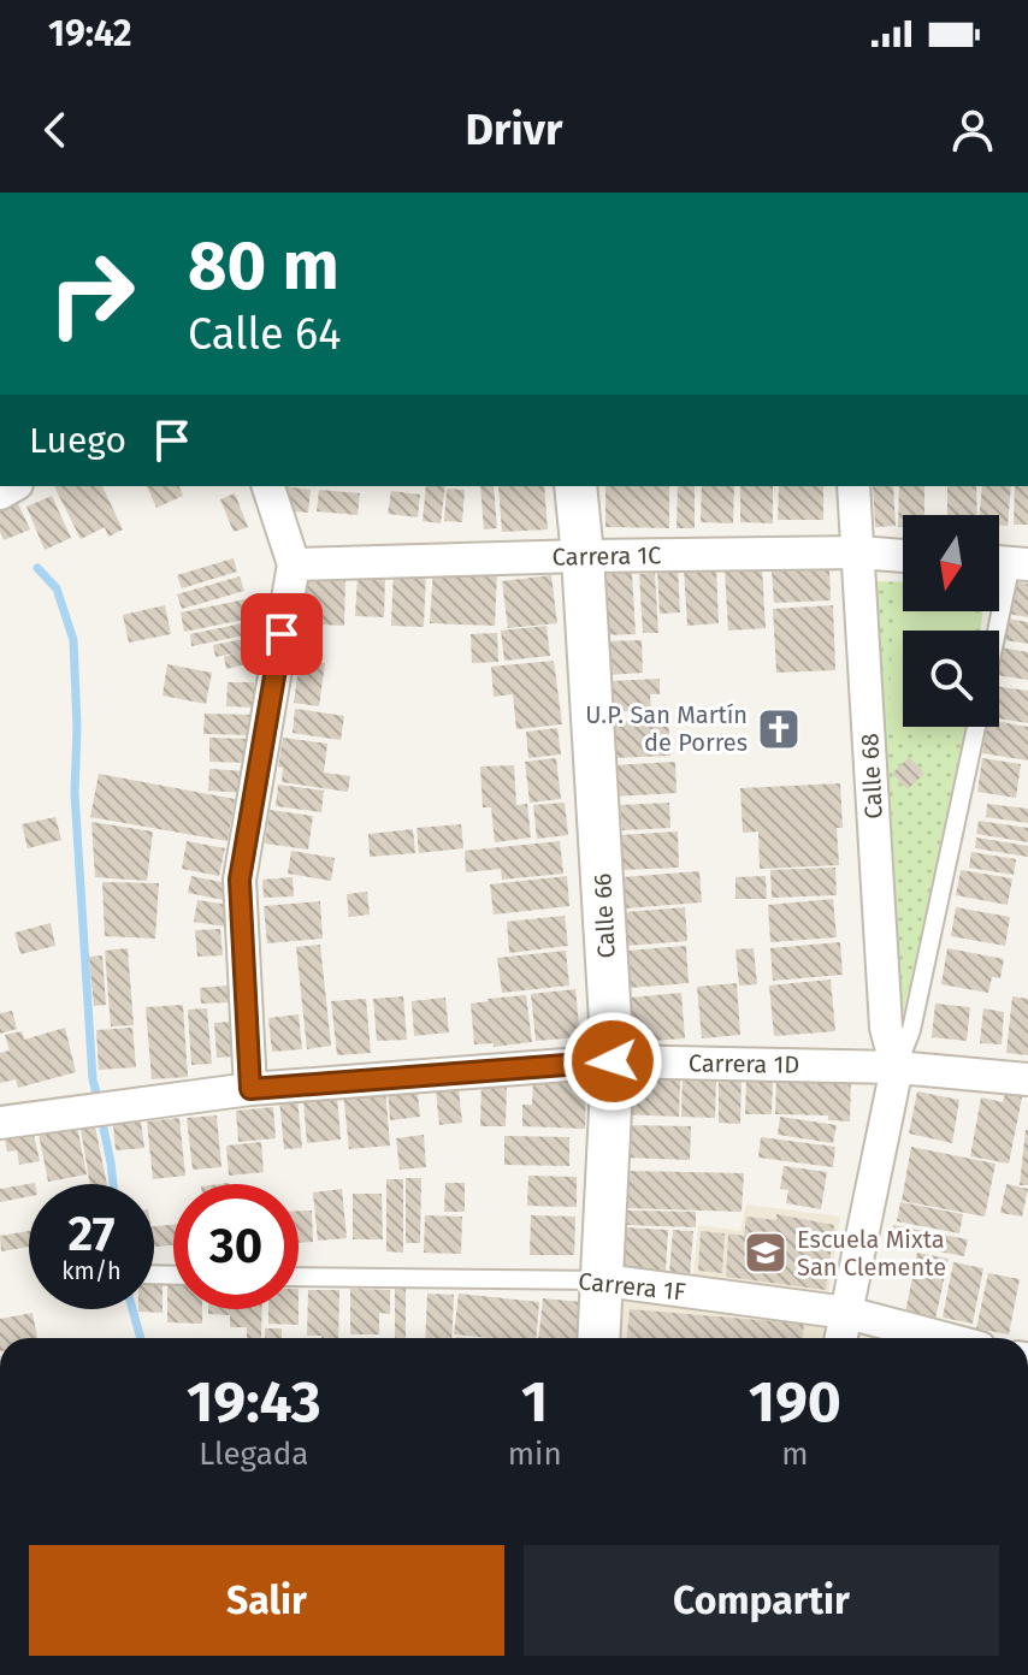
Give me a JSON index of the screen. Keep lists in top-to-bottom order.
{
  "streets": {
    "street": [
      "Carrera 1C",
      "Calle 68",
      "Calle 66",
      "Carrera 1D",
      "Carrera 1F"
    ]
  },
  "crossings": [
    ["Carrera 1C", "Calle 68"],
    ["Carrera 1C", "Calle 66"],
    ["Calle 68", "Carrera 1D"],
    ["Calle 68", "Carrera 1F"],
    ["Calle 66", "Carrera 1D"],
    ["Calle 66", "Carrera 1F"]
  ],
  "places": {
    "church": ["U.P. San Martín de Porres"],
    "school or university": ["Escuela Mixta San Clemente"]
  },
  "north": "bottom",
  "page": {
    "status": "19:42",
    "header": "Drivr",
    "turn": ["80 m", "Calle 64"],
    "then": "Luego",
    "speed": "27 km/h",
    "limit": "30",
    "eta": [
      "19:43",
      "Llegada",
      "1",
      "min",
      "190",
      "m"
    ],
    "buttons": ["Salir", "Compartir"]
  }
}
